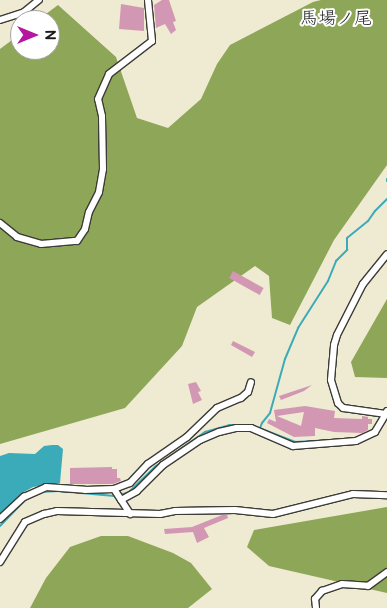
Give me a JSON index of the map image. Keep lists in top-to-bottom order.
{
  "districts": ["馬場ノ尾"],
  "north": "right"
}
